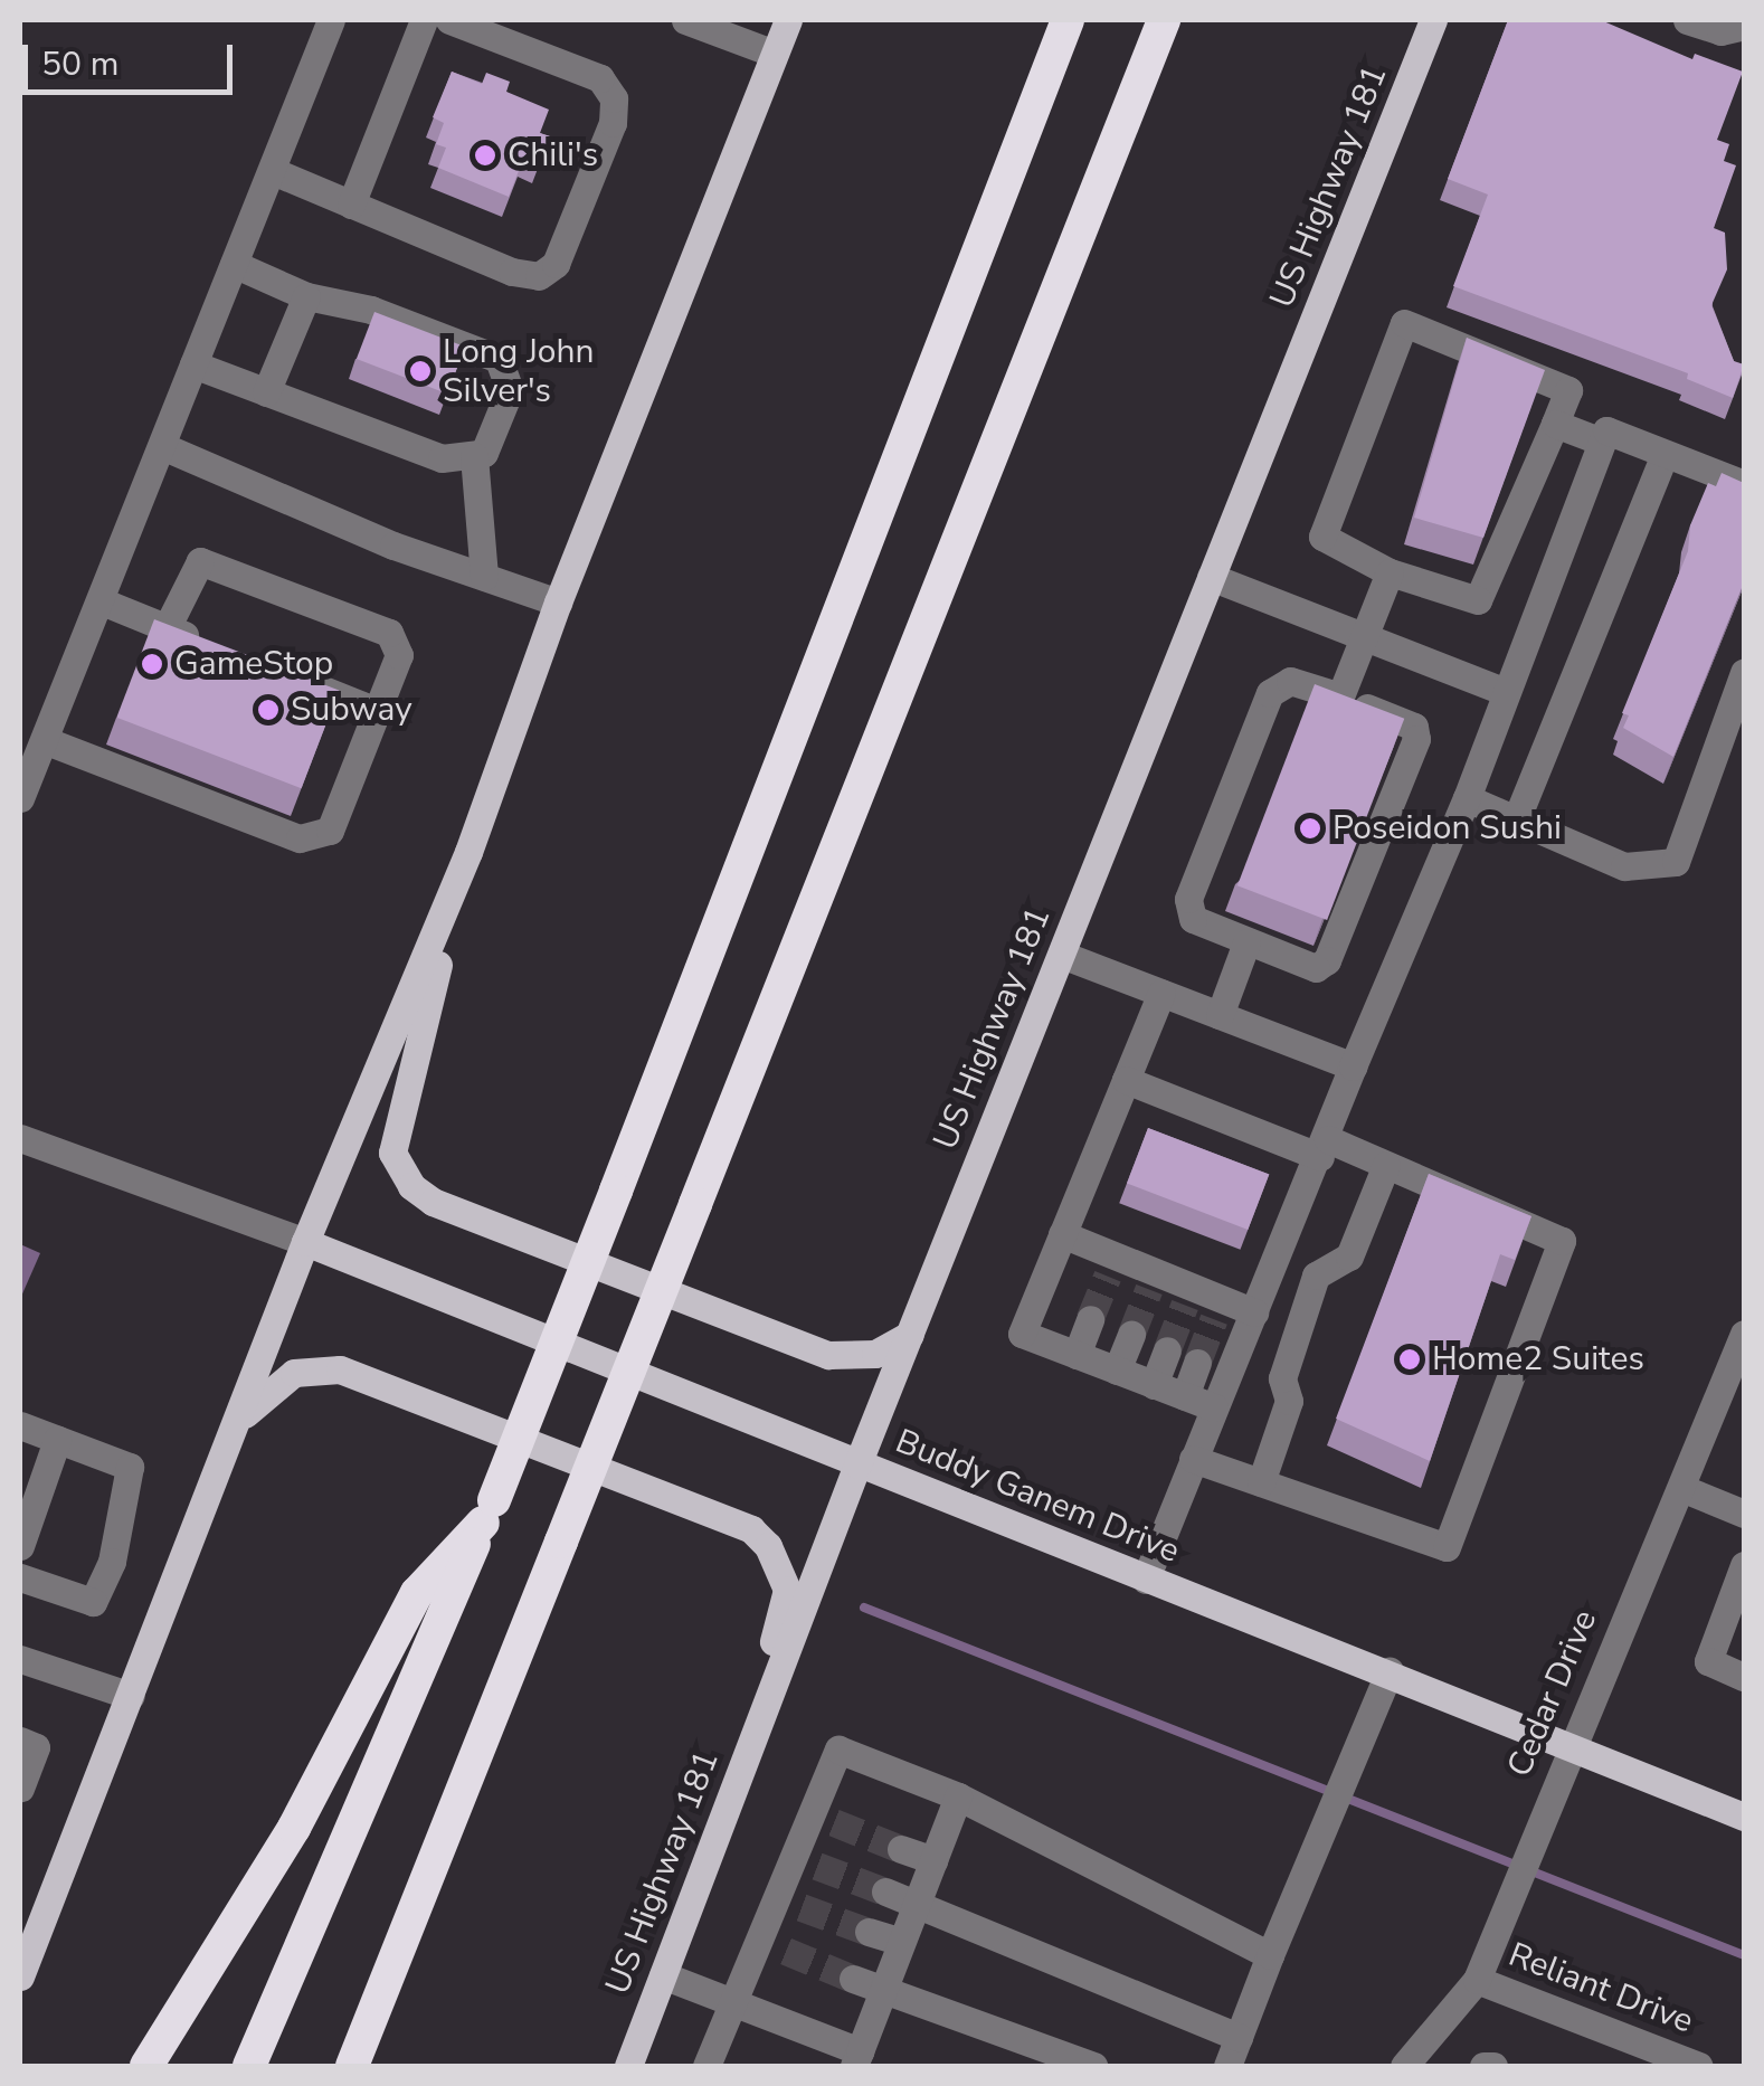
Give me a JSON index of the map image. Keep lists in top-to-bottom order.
{
  "streets": {
    "main road": ["US Highway 181", "Buddy Ganem Drive"],
    "street": ["Cedar Drive", "Reliant Drive"]
  },
  "crossings": [
    ["US Highway 181", "Buddy Ganem Drive"],
    ["Buddy Ganem Drive", "Cedar Drive"],
    ["Cedar Drive", "Reliant Drive"]
  ],
  "places": [
    "Chili's",
    "Long John Silver's",
    "GameStop",
    "Subway",
    "Poseidon Sushi",
    "Home2 Suites"
  ],
  "scale_bar": "50 m"
}
